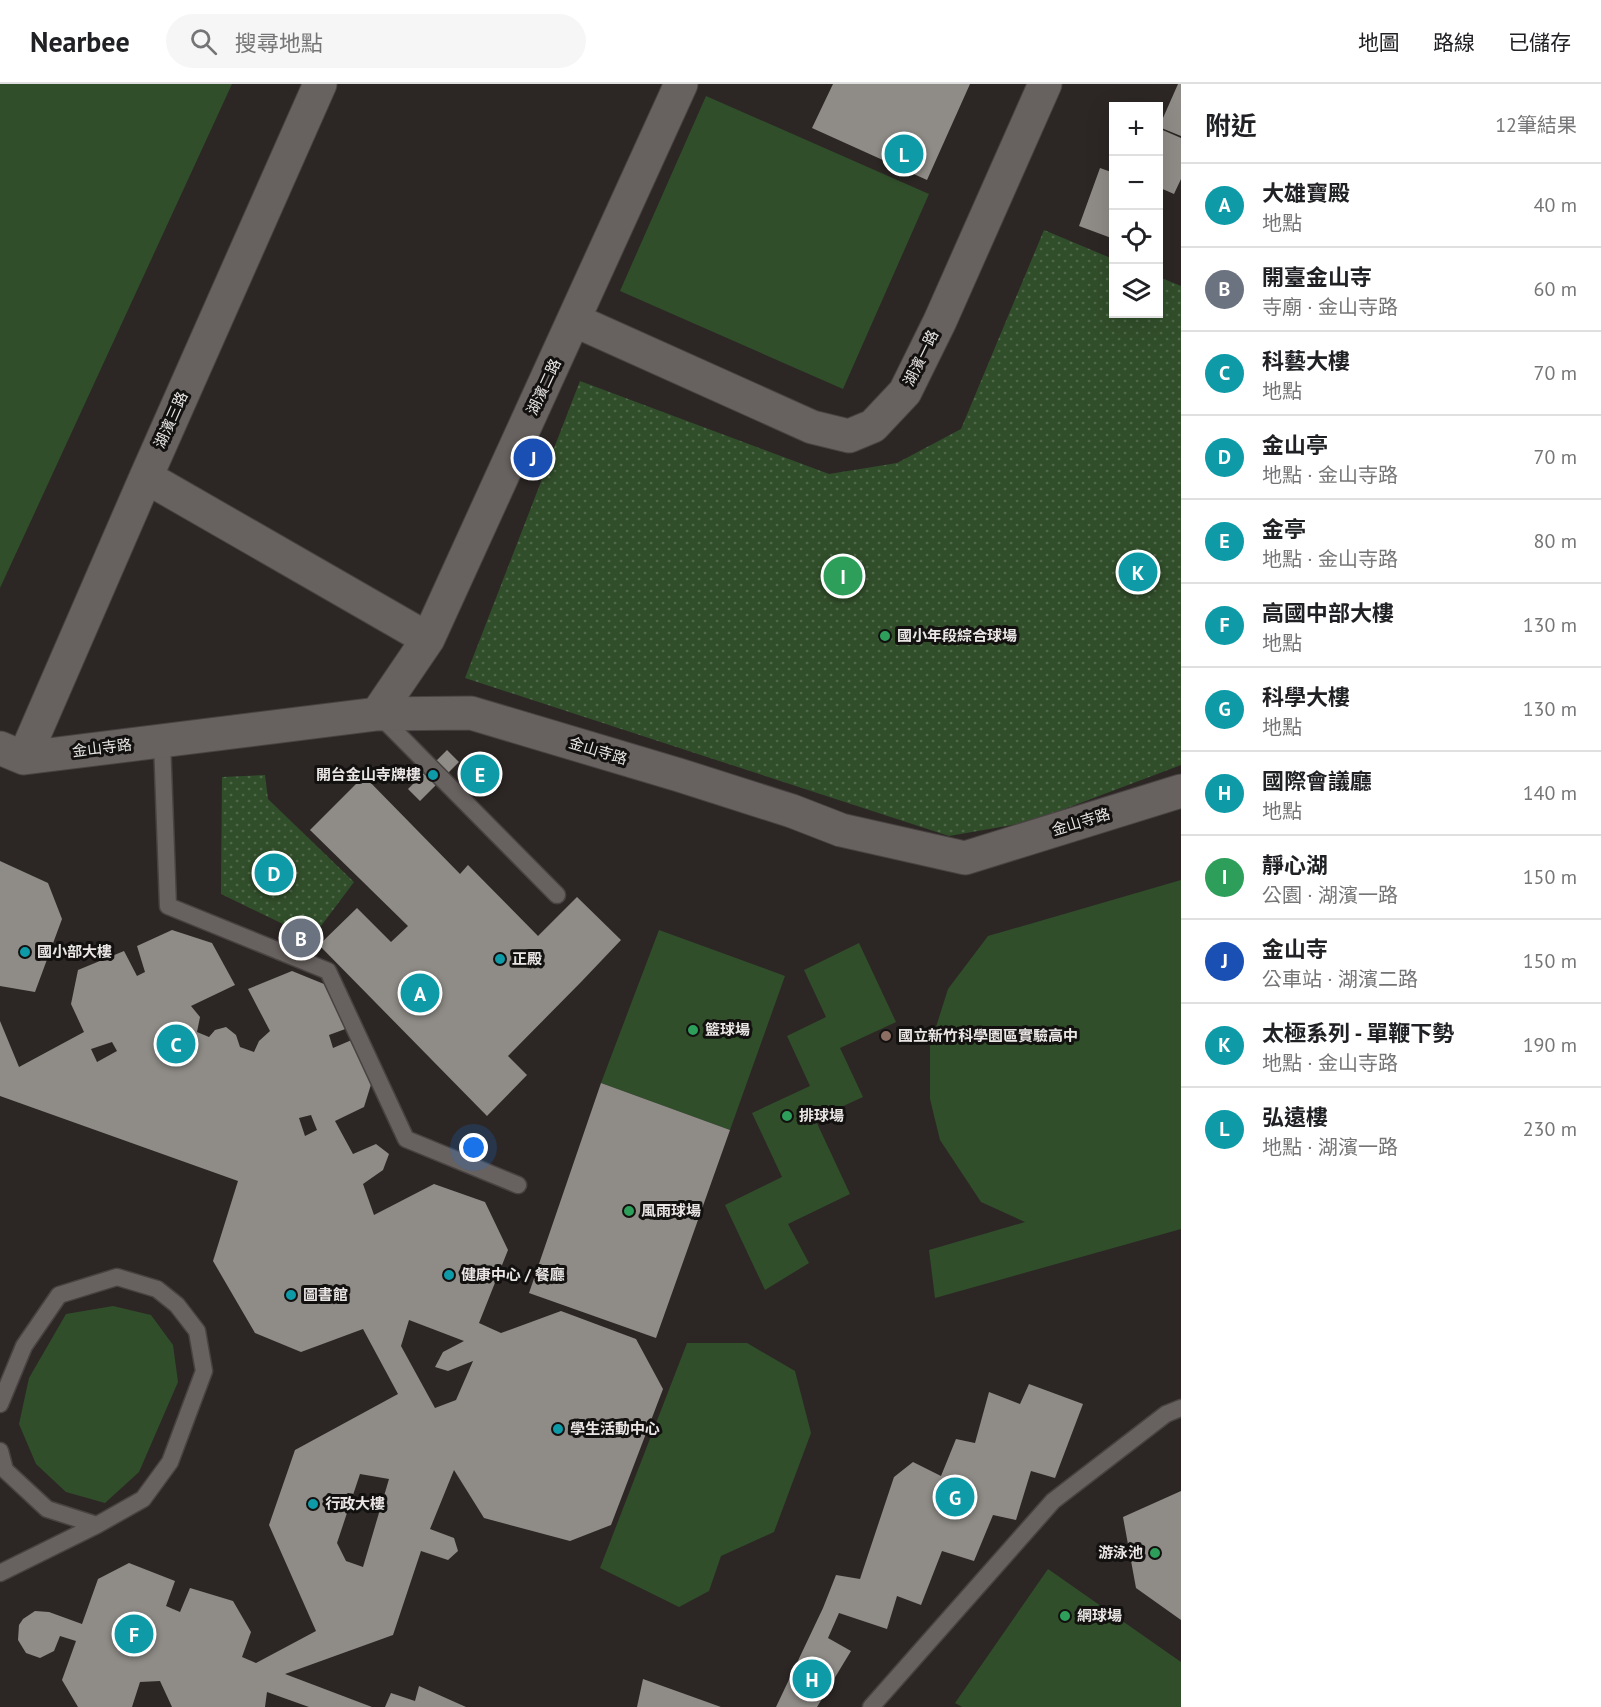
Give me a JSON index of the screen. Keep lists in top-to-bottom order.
{
  "streets": {
    "street": [
      "湖濱一路",
      "湖濱二路",
      "湖濱三路",
      "金山寺路"
    ]
  },
  "crossings": [
    ["湖濱一路", "湖濱二路"],
    ["湖濱二路", "金山寺路"],
    ["湖濱三路", "金山寺路"]
  ],
  "places": [
    "國小年段綜合球場",
    "開台金山寺牌樓",
    "國小部大樓",
    "正殿",
    "籃球場",
    "國立新竹科學園區實驗高中",
    "排球場",
    "風雨球場",
    "健康中心 / 餐廳",
    "圖書館",
    "學生活動中心",
    "行政大樓",
    "游泳池",
    "網球場"
  ],
  "page": {
    "header": "Nearbee",
    "search": "搜尋地點",
    "nav": ["地圖", "路線", "已儲存"],
    "heading": ["附近", "12筆結果"],
    "map_buttons": ["+", "−"],
    "pins": [
      "L",
      "J",
      "K",
      "I",
      "E",
      "D",
      "B",
      "A",
      "C",
      "G",
      "F",
      "H"
    ],
    "list": [
      {
        "mark": "A",
        "name": "大雄寶殿",
        "note": "地點",
        "value": "40 m"
      },
      {
        "mark": "B",
        "name": "開臺金山寺",
        "note": "寺廟 · 金山寺路",
        "value": "60 m"
      },
      {
        "mark": "C",
        "name": "科藝大樓",
        "note": "地點",
        "value": "70 m"
      },
      {
        "mark": "D",
        "name": "金山亭",
        "note": "地點 · 金山寺路",
        "value": "70 m"
      },
      {
        "mark": "E",
        "name": "金亭",
        "note": "地點 · 金山寺路",
        "value": "80 m"
      },
      {
        "mark": "F",
        "name": "高國中部大樓",
        "note": "地點",
        "value": "130 m"
      },
      {
        "mark": "G",
        "name": "科學大樓",
        "note": "地點",
        "value": "130 m"
      },
      {
        "mark": "H",
        "name": "國際會議廳",
        "note": "地點",
        "value": "140 m"
      },
      {
        "mark": "I",
        "name": "靜心湖",
        "note": "公園 · 湖濱一路",
        "value": "150 m"
      },
      {
        "mark": "J",
        "name": "金山寺",
        "note": "公車站 · 湖濱二路",
        "value": "150 m"
      },
      {
        "mark": "K",
        "name": "太極系列 - 單鞭下勢",
        "note": "地點 · 金山寺路",
        "value": "190 m"
      },
      {
        "mark": "L",
        "name": "弘遠樓",
        "note": "地點 · 湖濱一路",
        "value": "230 m"
      }
    ]
  }
}
